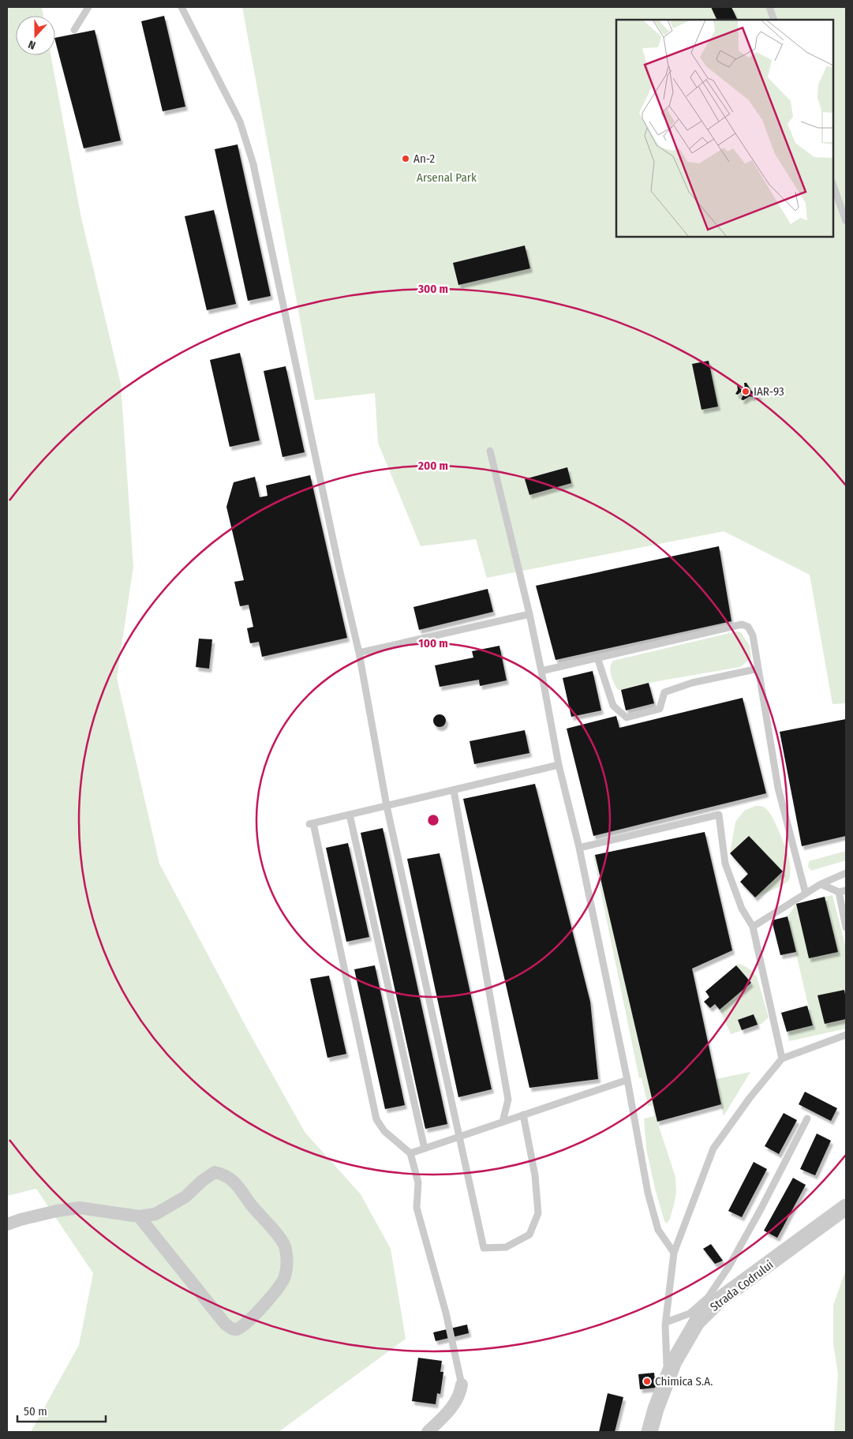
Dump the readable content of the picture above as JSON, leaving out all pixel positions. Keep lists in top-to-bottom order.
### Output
{
  "streets": {
    "street": ["Strada Codrului"]
  },
  "parks": ["Arsenal Park"],
  "places": ["An-2", "IAR-93", "Chimica S.A."],
  "scale_bar": "50 m",
  "north": "bottom",
  "rings": ["300 m", "200 m", "100 m"]
}
